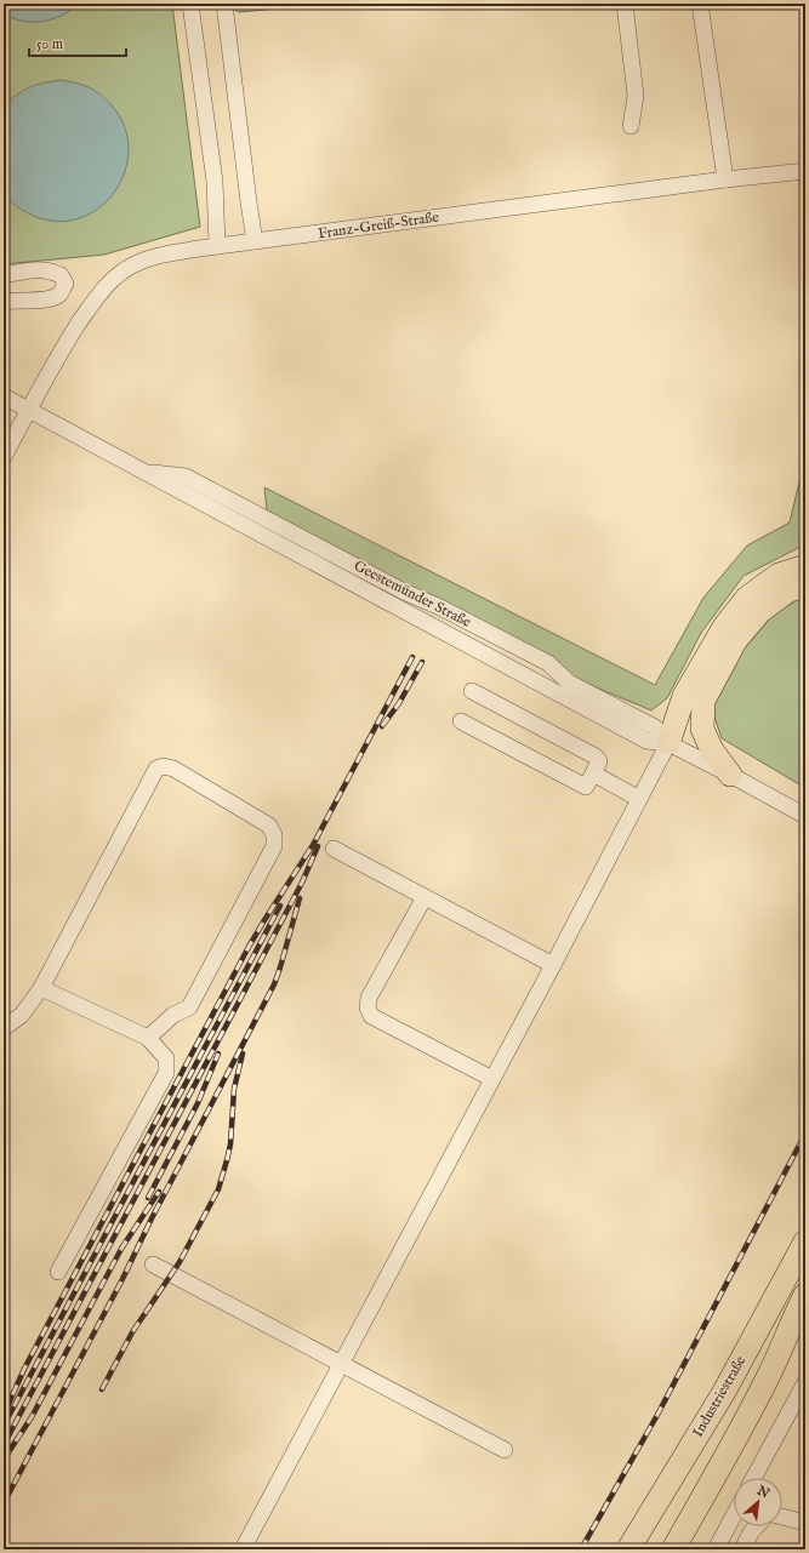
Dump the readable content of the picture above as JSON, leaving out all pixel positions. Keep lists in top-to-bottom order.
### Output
{
  "streets": {
    "highway": ["Industriestraße"],
    "street": ["Franz-Greiß-Straße", "Geestemünder Straße"]
  },
  "crossings": [
    ["Franz-Greiß-Straße", "Geestemünder Straße"]
  ],
  "scale_bar": "50 m",
  "north": "top right"
}
